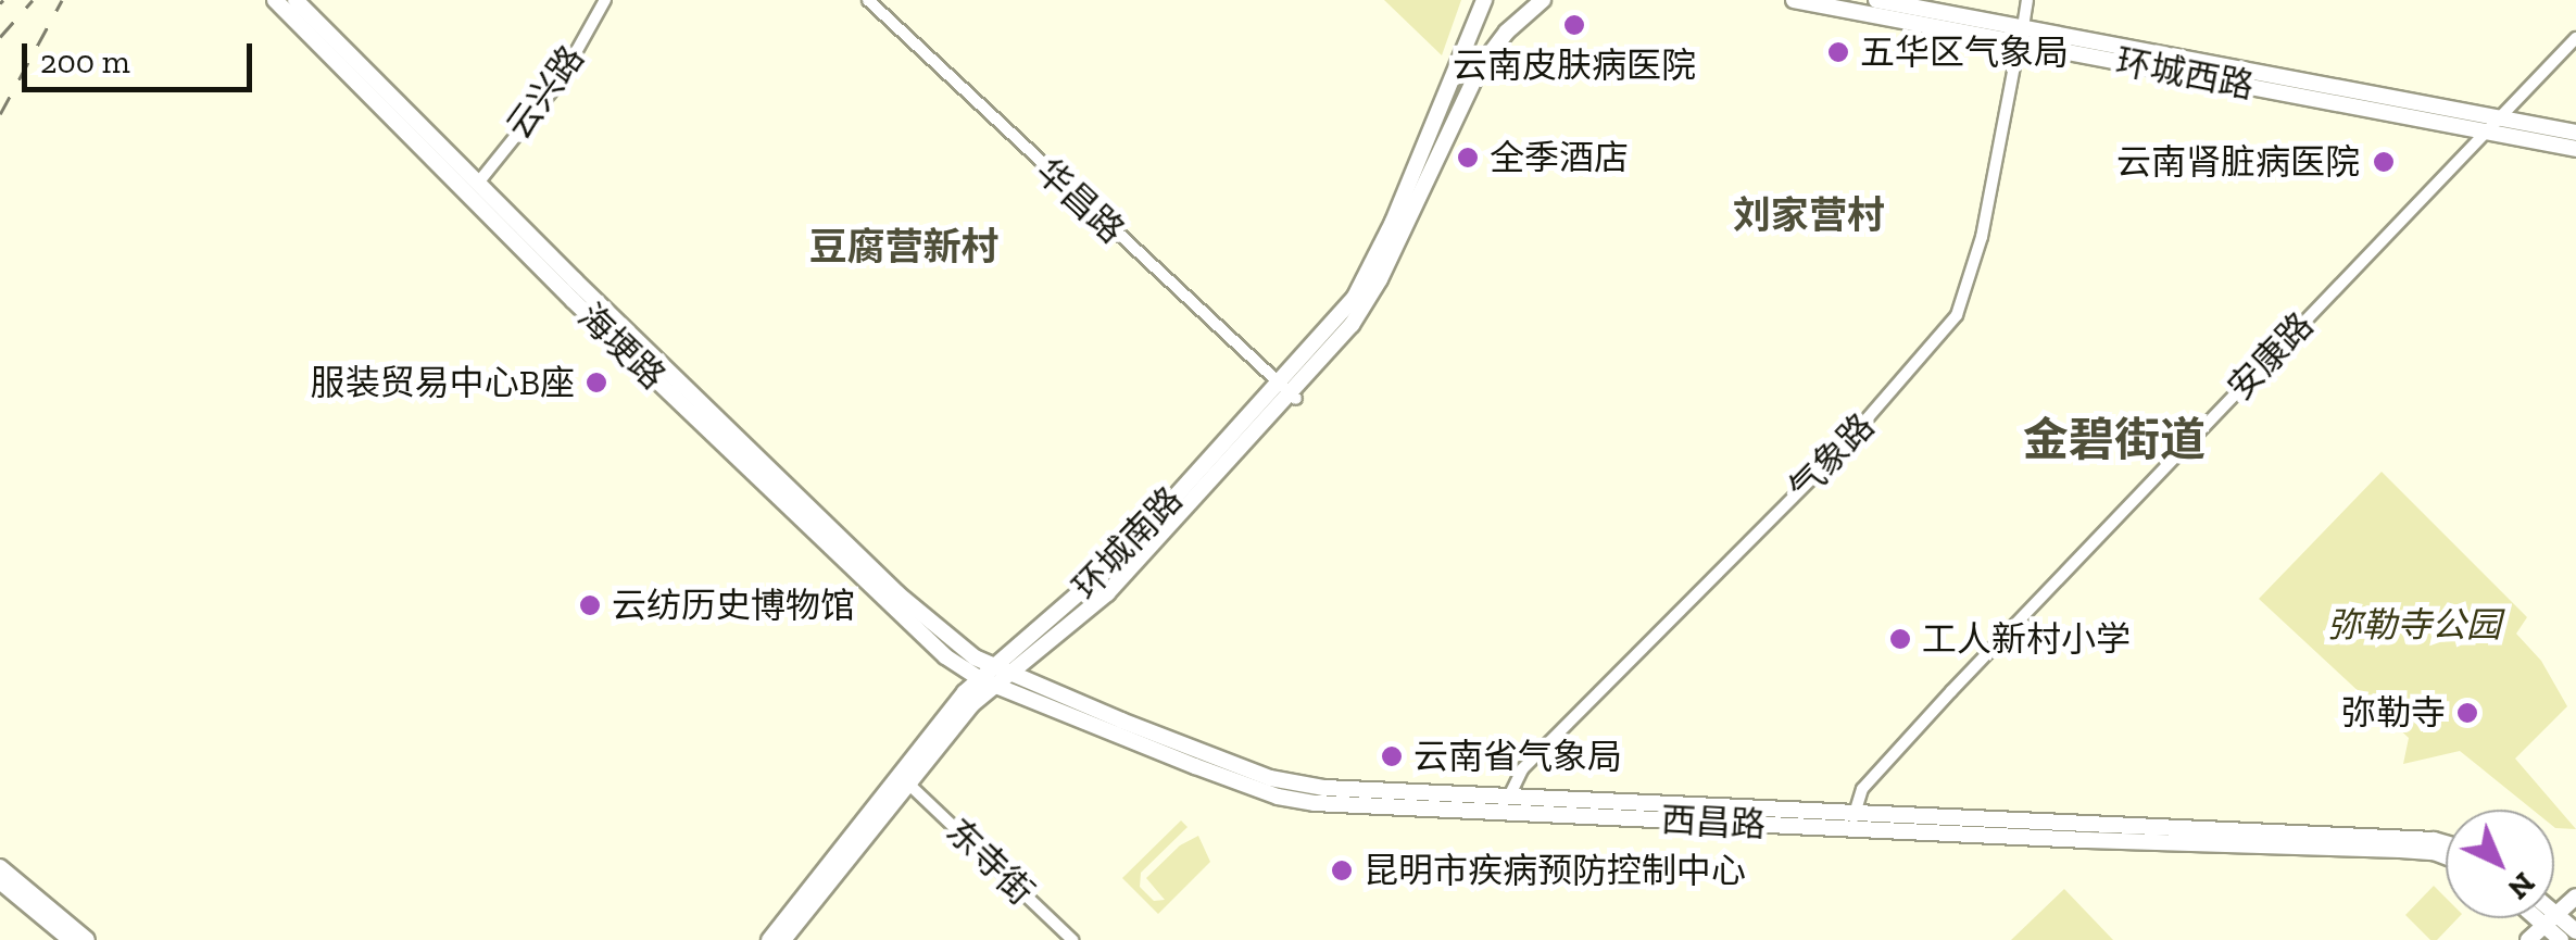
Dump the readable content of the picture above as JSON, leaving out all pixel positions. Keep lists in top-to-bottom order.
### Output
{
  "streets": {
    "main road": [
      "环城西路",
      "海埂路",
      "环城南路",
      "西昌路"
    ],
    "street": [
      "云兴路",
      "华昌路",
      "安康路",
      "气象路",
      "东寺街"
    ]
  },
  "crossings": [
    ["环城西路", "安康路"],
    ["环城西路", "气象路"],
    ["云兴路", "海埂路"],
    ["华昌路", "环城南路"],
    ["海埂路", "环城南路"],
    ["海埂路", "西昌路"],
    ["安康路", "西昌路"],
    ["气象路", "西昌路"],
    ["环城南路", "西昌路"],
    ["环城南路", "东寺街"]
  ],
  "districts": ["刘家营村", "豆腐营新村", "金碧街道"],
  "parks": ["弥勒寺公园"],
  "places": [
    "云南皮肤病医院",
    "五华区气象局",
    "全季酒店",
    "云南肾脏病医院",
    "服装贸易中心B座",
    "云纺历史博物馆",
    "工人新村小学",
    "弥勒寺",
    "云南省气象局",
    "昆明市疾病预防控制中心"
  ],
  "scale_bar": "200 m",
  "north": "bottom right"
}
